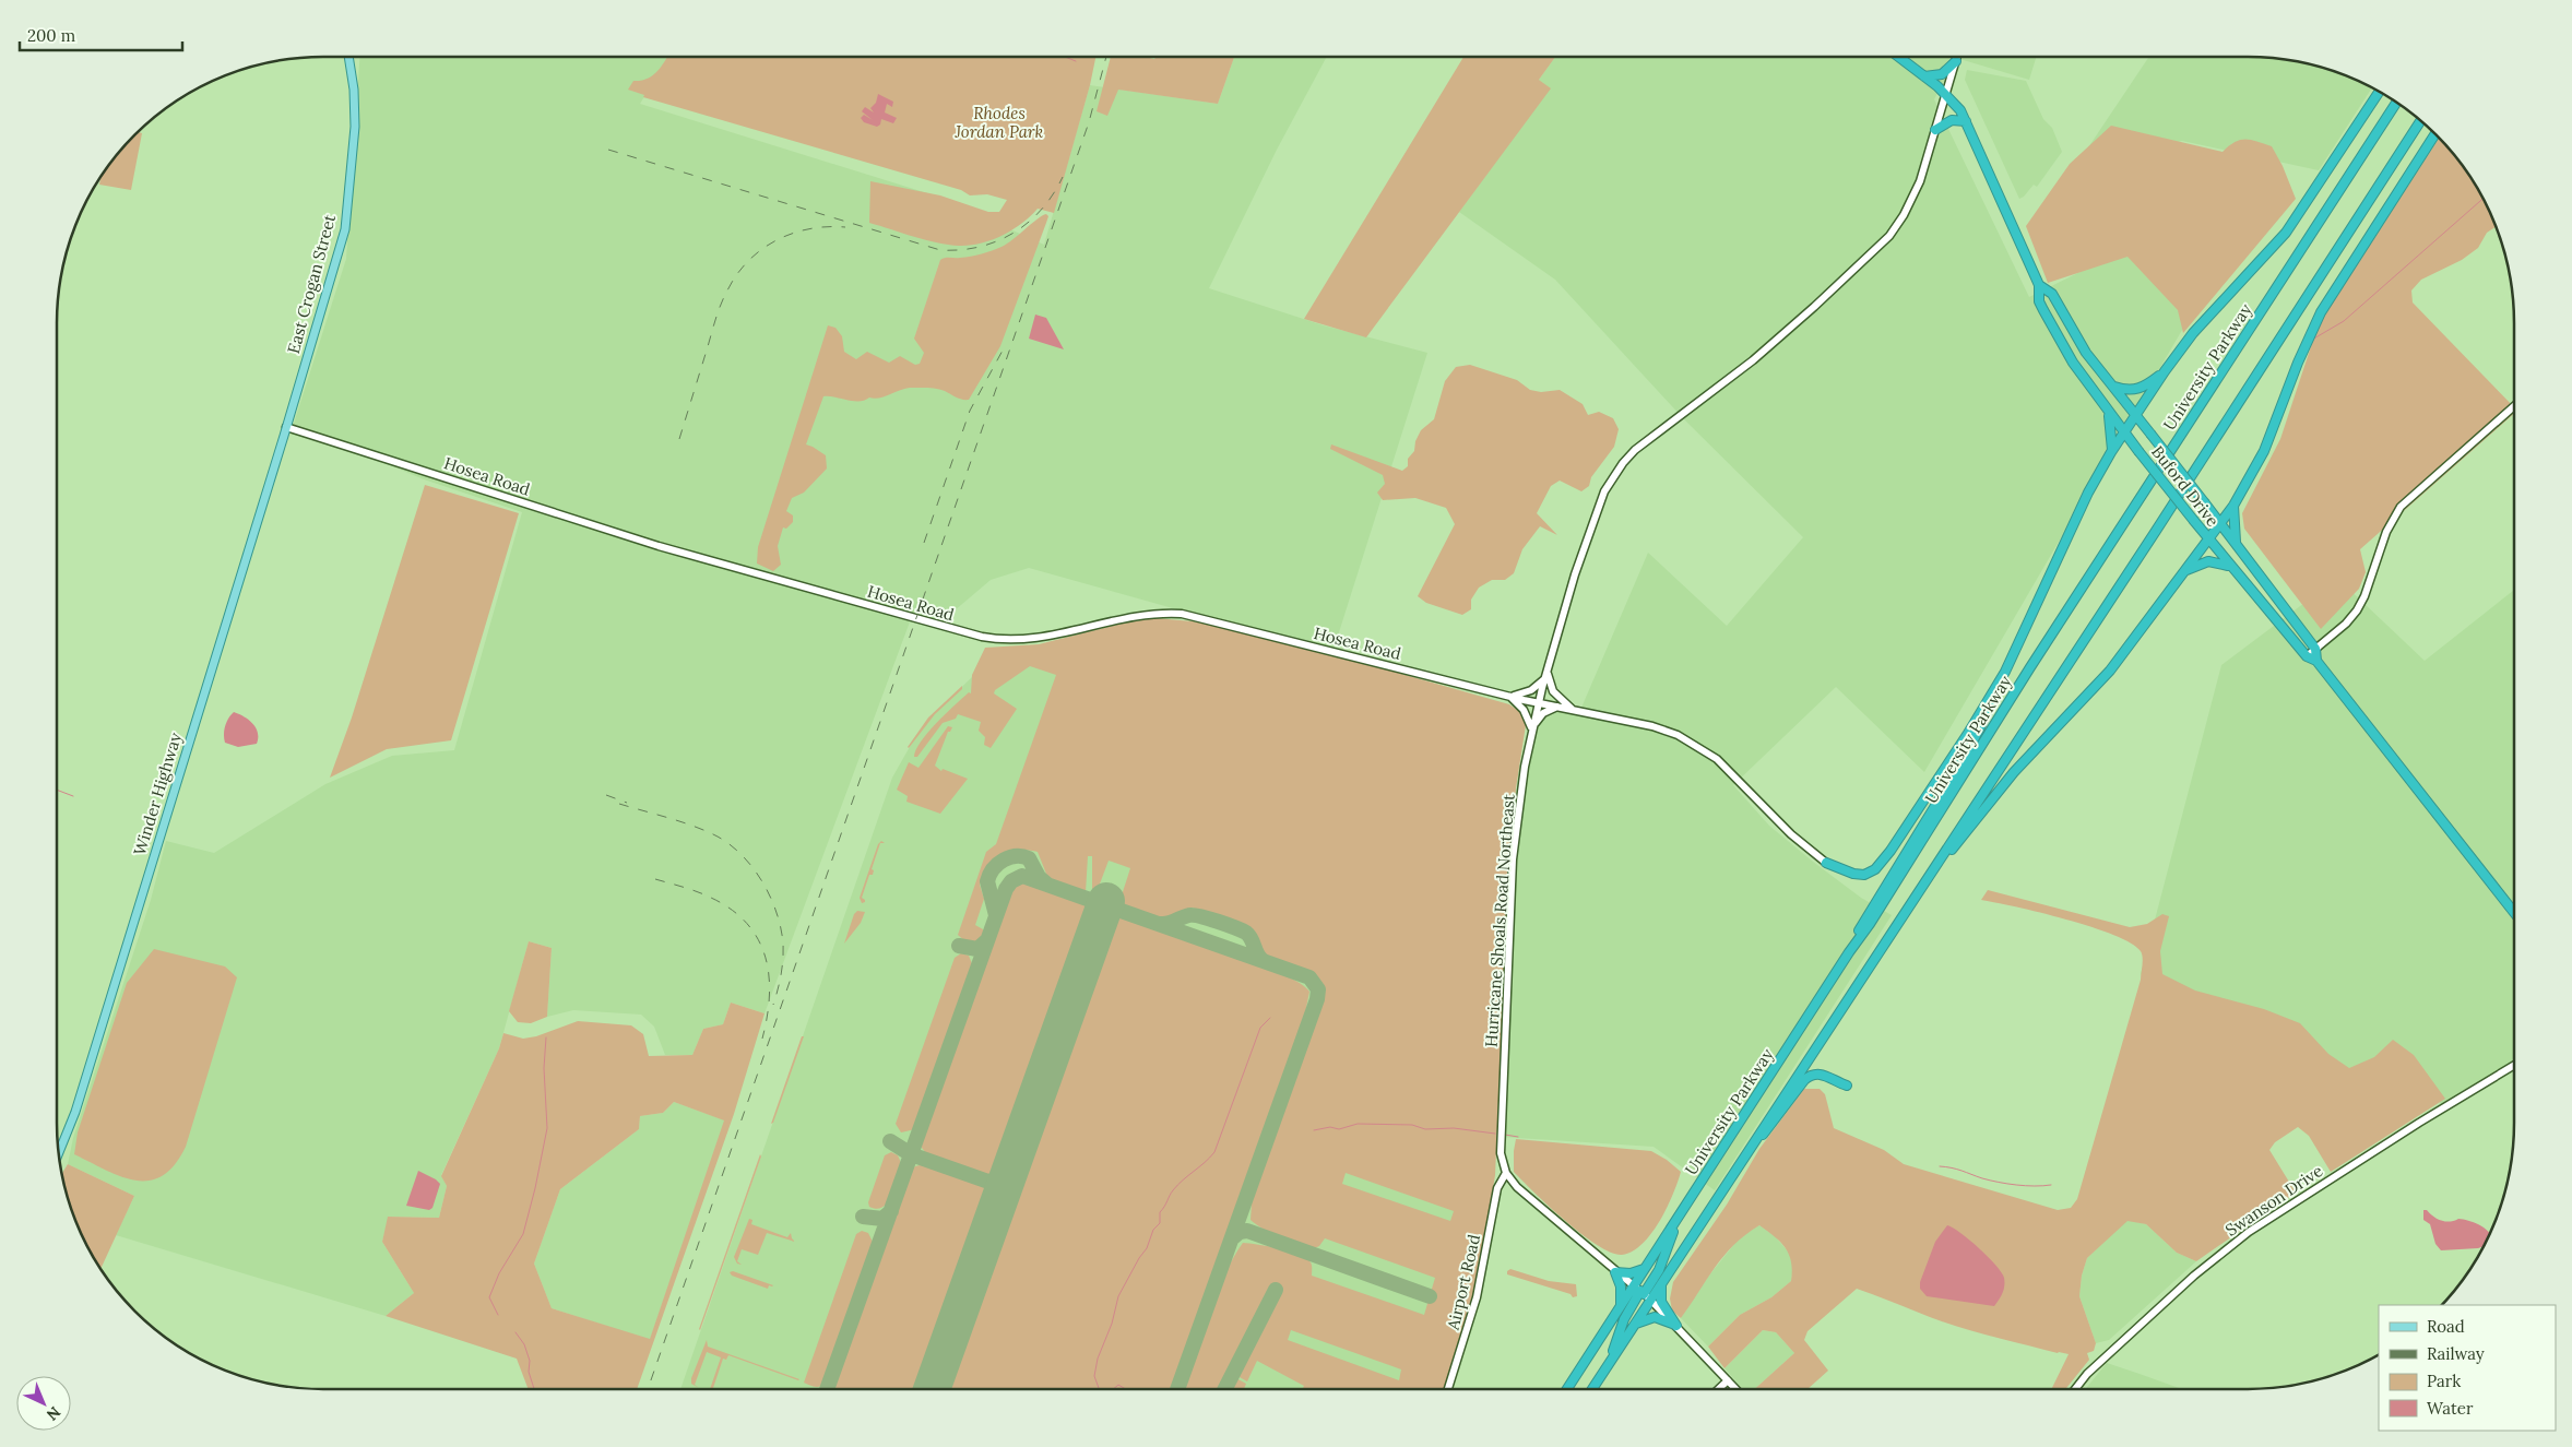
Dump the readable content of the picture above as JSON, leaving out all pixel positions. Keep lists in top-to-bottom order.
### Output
{
  "streets": {
    "highway": ["University Parkway", "Buford Drive"],
    "main road": ["East Crogan Street", "Winder Highway"],
    "street": [
      "Hosea Road",
      "Hurricane Shoals Road Northeast",
      "Swanson Drive",
      "Airport Road"
    ]
  },
  "crossings": [
    ["East Crogan Street", "Hosea Road"],
    ["East Crogan Street", "Winder Highway"],
    ["Hosea Road", "Winder Highway"],
    ["Hosea Road", "Hurricane Shoals Road Northeast"],
    ["Buford Drive", "Hurricane Shoals Road Northeast"],
    ["Hurricane Shoals Road Northeast", "Airport Road"]
  ],
  "parks": ["Rhodes Jordan Park"],
  "legend": [
    "Road",
    "Railway",
    "Park",
    "Water"
  ],
  "scale_bar": "200 m",
  "north": "bottom right"
}
